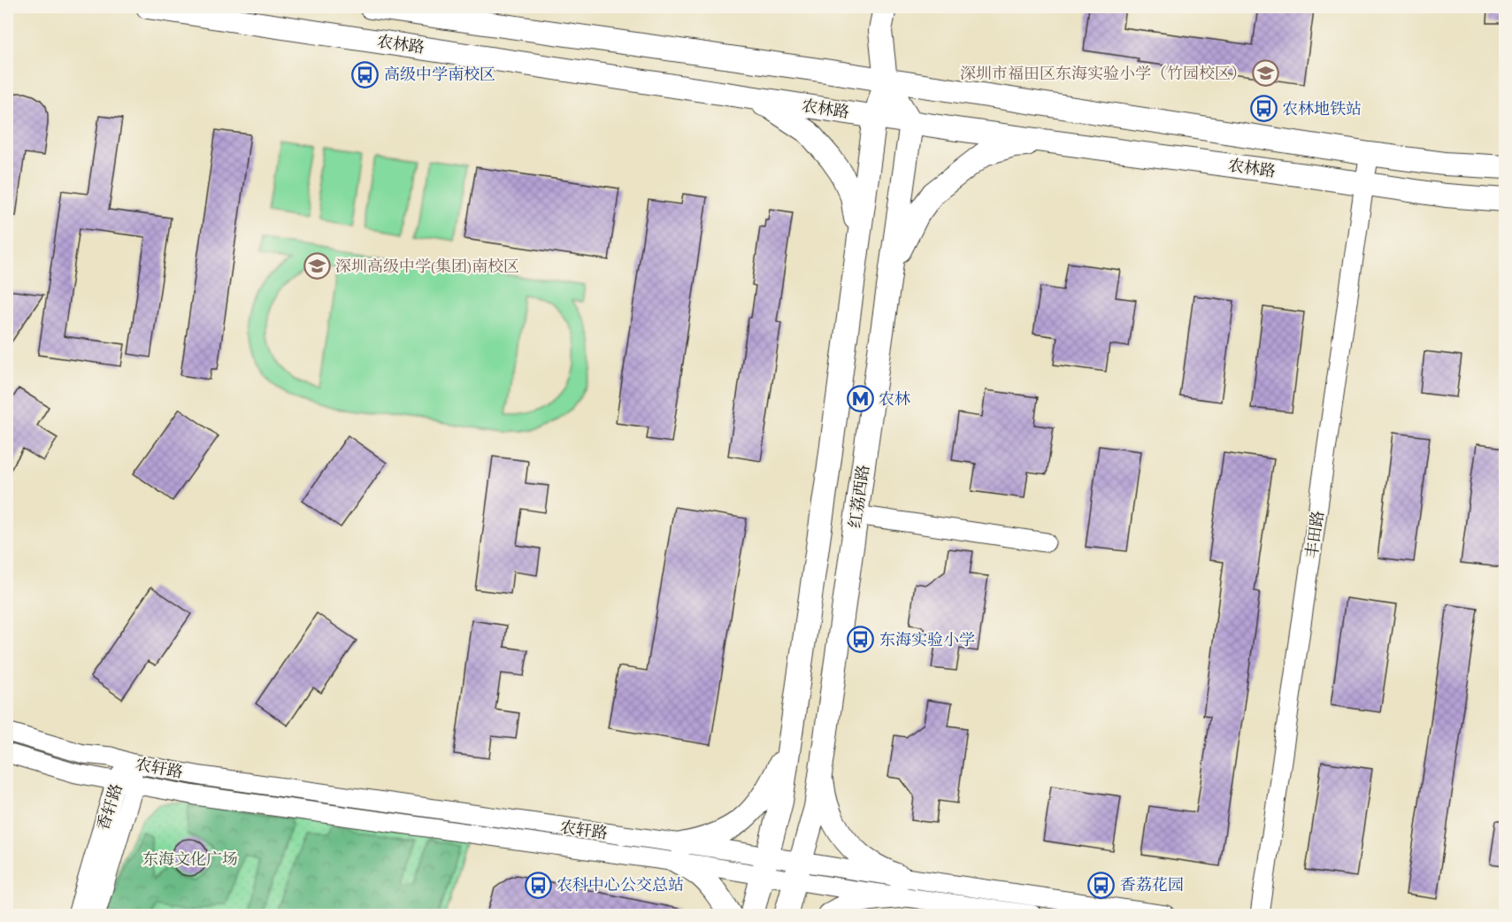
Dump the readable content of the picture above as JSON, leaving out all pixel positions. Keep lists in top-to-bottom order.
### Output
{
  "streets": {
    "main road": ["农林路", "红荔西路"],
    "street": ["丰田路", "农轩路", "香轩路"]
  },
  "crossings": [
    ["农林路", "红荔西路"],
    ["农林路", "丰田路"],
    ["红荔西路", "农轩路"],
    ["农轩路", "香轩路"]
  ],
  "parks": ["东海文化广场"],
  "places": {
    "school or university": ["深圳市福田区东海实验小学（竹园校区）", "深圳高级中学(集团)南校区"],
    "bus stop": [
      "高级中学南校区",
      "农林地铁站",
      "东海实验小学",
      "农科中心公交总站",
      "香荔花园"
    ],
    "metro station": ["农林"]
  }
}
